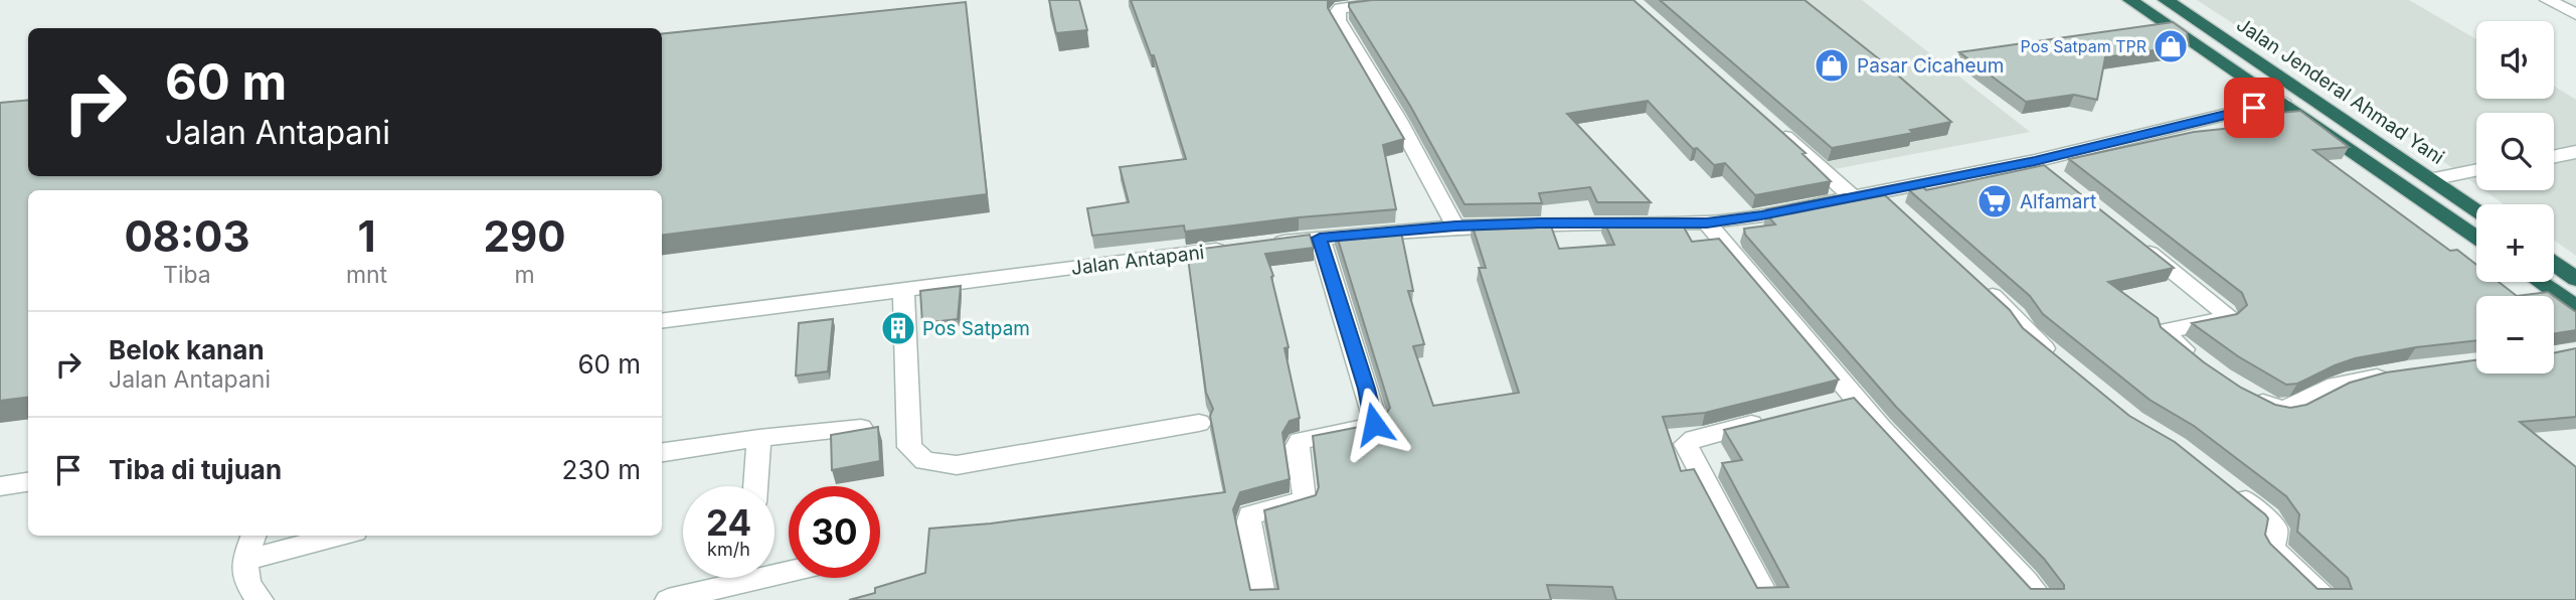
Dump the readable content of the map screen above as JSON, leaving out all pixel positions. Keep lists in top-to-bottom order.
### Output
{
  "streets": {
    "highway": ["Jalan Jenderal Ahmad Yani"],
    "street": ["Jalan Antapani"]
  },
  "places": {
    "shop": ["Pos Satpam TPR", "Pasar Cicaheum"],
    "supermarket": ["Alfamart"],
    "building": ["Pos Satpam"]
  },
  "page": {
    "map_buttons": ["+", "−"],
    "turn": ["60 m", "Jalan Antapani"],
    "eta": [
      "08:03",
      "Tiba",
      "1",
      "mnt",
      "290",
      "m"
    ],
    "list": [
      {
        "name": "Belok kanan",
        "note": "Jalan Antapani",
        "value": "60 m"
      },
      {
        "name": "Tiba di tujuan",
        "value": "230 m"
      }
    ],
    "speed": "24 km/h",
    "limit": "30"
  }
}
